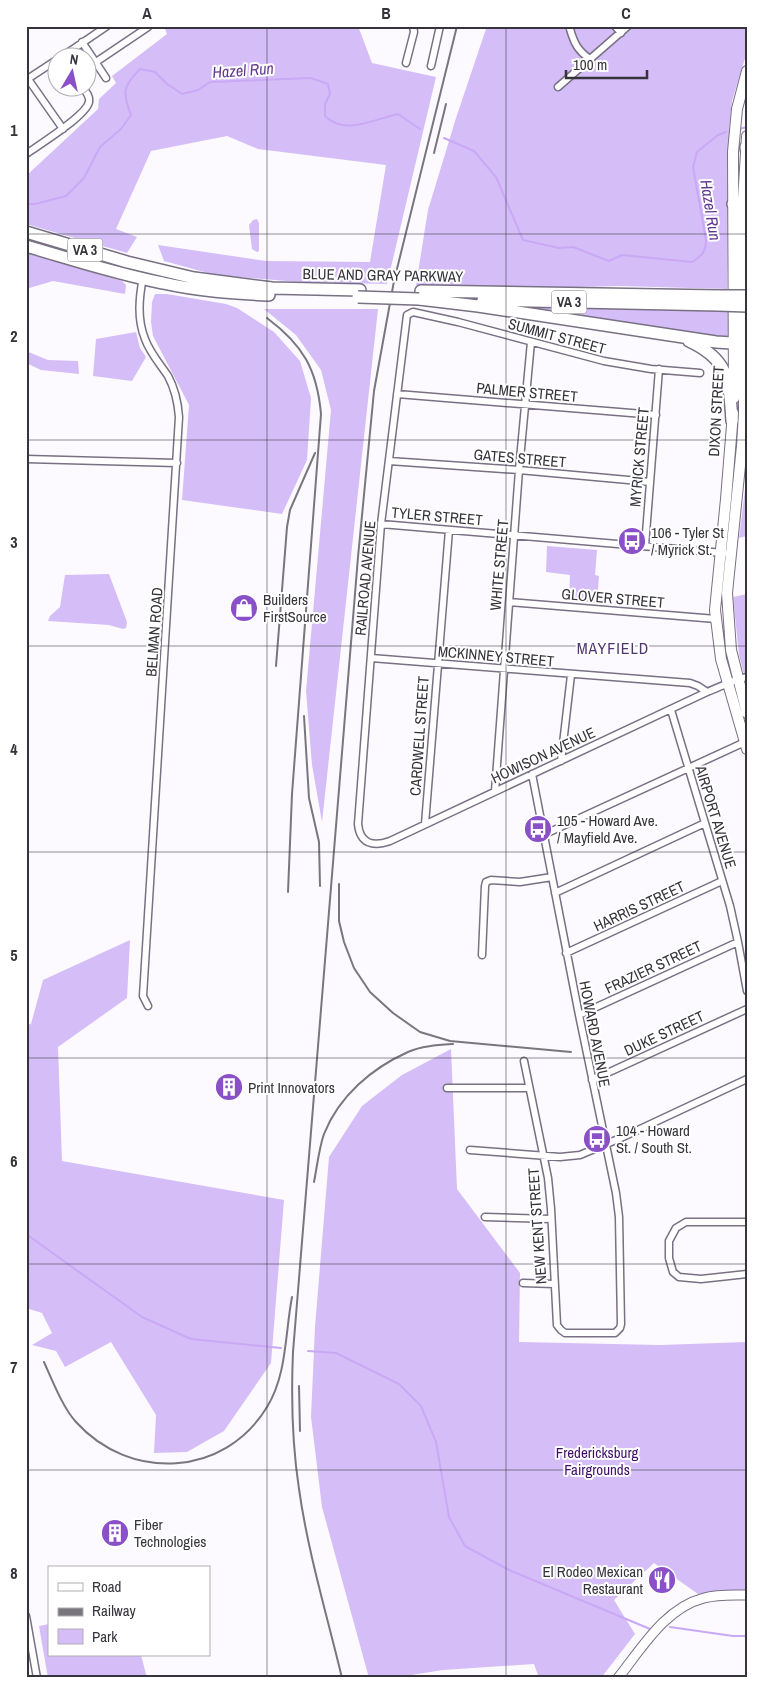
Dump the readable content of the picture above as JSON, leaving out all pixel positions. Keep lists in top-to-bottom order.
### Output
{
  "streets": {
    "highway": ["VA 3", "BLUE AND GRAY PARKWAY"],
    "main road": ["DIXON STREET"],
    "street": [
      "SUMMIT STREET",
      "PALMER STREET",
      "MYRICK STREET",
      "GATES STREET",
      "TYLER STREET",
      "WHITE STREET",
      "RAILROAD AVENUE",
      "GLOVER STREET",
      "BELMAN ROAD",
      "MCKINNEY STREET",
      "CARDWELL STREET",
      "HOWISON AVENUE",
      "AIRPORT AVENUE",
      "HARRIS STREET",
      "FRAZIER STREET",
      "DUKE STREET",
      "HOWARD AVENUE",
      "NEW KENT STREET"
    ]
  },
  "crossings": [
    ["BLUE AND GRAY PARKWAY", "BELMAN ROAD"],
    ["SUMMIT STREET", "MYRICK STREET"],
    ["SUMMIT STREET", "WHITE STREET"],
    ["SUMMIT STREET", "RAILROAD AVENUE"],
    ["PALMER STREET", "MYRICK STREET"],
    ["PALMER STREET", "WHITE STREET"],
    ["PALMER STREET", "RAILROAD AVENUE"],
    ["DIXON STREET", "TYLER STREET"],
    ["DIXON STREET", "GLOVER STREET"],
    ["DIXON STREET", "HOWISON AVENUE"],
    ["MYRICK STREET", "GATES STREET"],
    ["MYRICK STREET", "TYLER STREET"],
    ["GATES STREET", "WHITE STREET"],
    ["GATES STREET", "RAILROAD AVENUE"],
    ["TYLER STREET", "WHITE STREET"],
    ["TYLER STREET", "RAILROAD AVENUE"],
    ["TYLER STREET", "CARDWELL STREET"],
    ["WHITE STREET", "GLOVER STREET"],
    ["WHITE STREET", "MCKINNEY STREET"],
    ["WHITE STREET", "HOWISON AVENUE"],
    ["RAILROAD AVENUE", "MCKINNEY STREET"],
    ["RAILROAD AVENUE", "HOWISON AVENUE"],
    ["MCKINNEY STREET", "CARDWELL STREET"],
    ["MCKINNEY STREET", "HOWISON AVENUE"],
    ["CARDWELL STREET", "HOWISON AVENUE"],
    ["HOWISON AVENUE", "AIRPORT AVENUE"],
    ["HOWISON AVENUE", "HOWARD AVENUE"],
    ["AIRPORT AVENUE", "HARRIS STREET"],
    ["AIRPORT AVENUE", "FRAZIER STREET"],
    ["HARRIS STREET", "HOWARD AVENUE"],
    ["FRAZIER STREET", "HOWARD AVENUE"],
    ["DUKE STREET", "HOWARD AVENUE"],
    ["HOWARD AVENUE", "NEW KENT STREET"]
  ],
  "districts": ["MAYFIELD"],
  "water": ["Hazel Run"],
  "parks": ["Fredericksburg Fairgrounds"],
  "places": {
    "bus stop": ["106 - Tyler St / Myrick St.", "105 - Howard Ave. / Mayfield Ave.", "104 - Howard St. / South St."],
    "shop": ["Builders FirstSource"],
    "building": ["Print Innovators", "Fiber Technologies"],
    "restaurant": ["El Rodeo Mexican Restaurant"]
  },
  "legend": ["Road", "Railway", "Park"],
  "scale_bar": "100 m",
  "north": "top",
  "grid": {
    "columns": ["A", "B", "C"],
    "rows": [
      "1",
      "2",
      "3",
      "4",
      "5",
      "6",
      "7",
      "8"
    ]
  }
}
